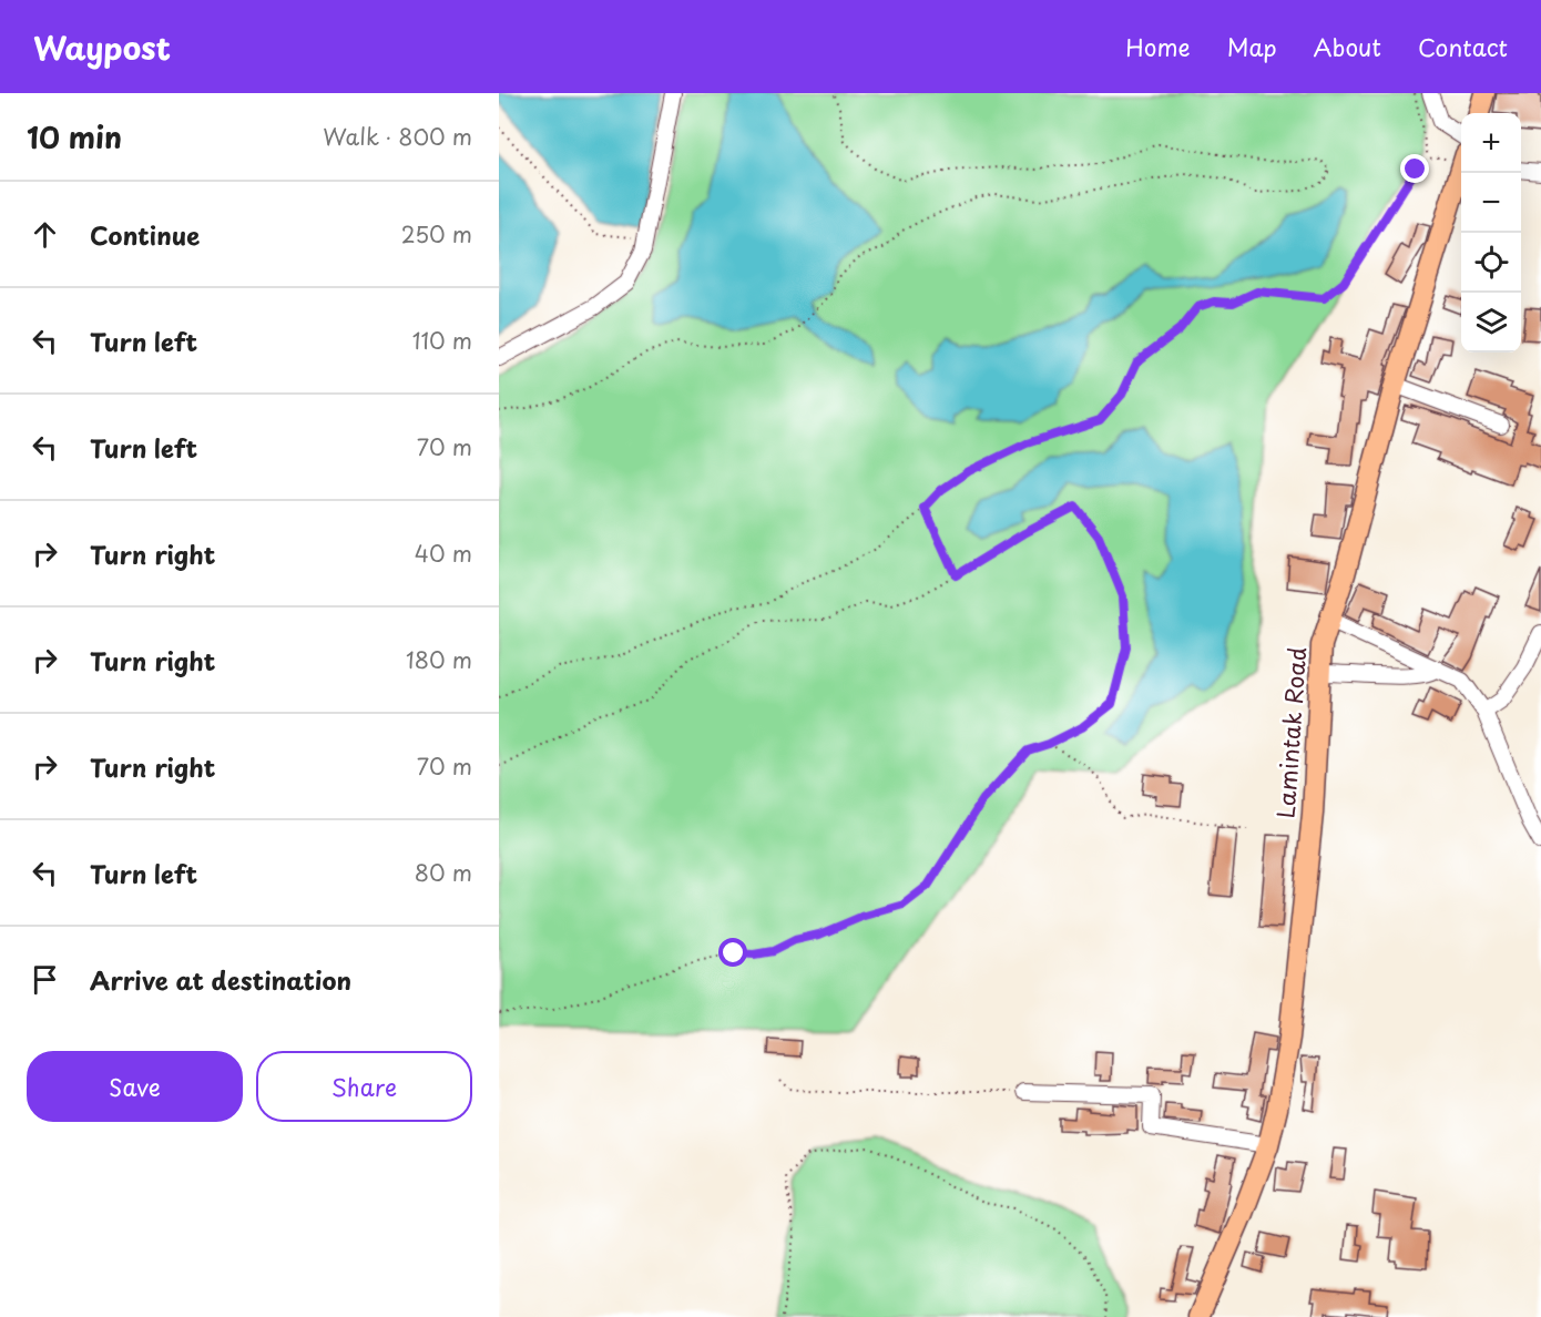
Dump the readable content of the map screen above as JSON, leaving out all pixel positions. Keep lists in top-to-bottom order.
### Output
{
  "streets": {
    "main road": ["Lamintak Road"]
  },
  "page": {
    "header": "Waypost",
    "nav": [
      "Home",
      "Map",
      "About",
      "Contact"
    ],
    "heading": ["10 min", "Walk · 800 m"],
    "map_buttons": ["+", "−"],
    "list": [
      ["Continue", "250 m"],
      ["Turn left", "110 m"],
      ["Turn left", "70 m"],
      ["Turn right", "40 m"],
      ["Turn right", "180 m"],
      ["Turn right", "70 m"],
      ["Turn left", "80 m"],
      "Arrive at destination"
    ],
    "buttons": ["Save", "Share"]
  }
}
